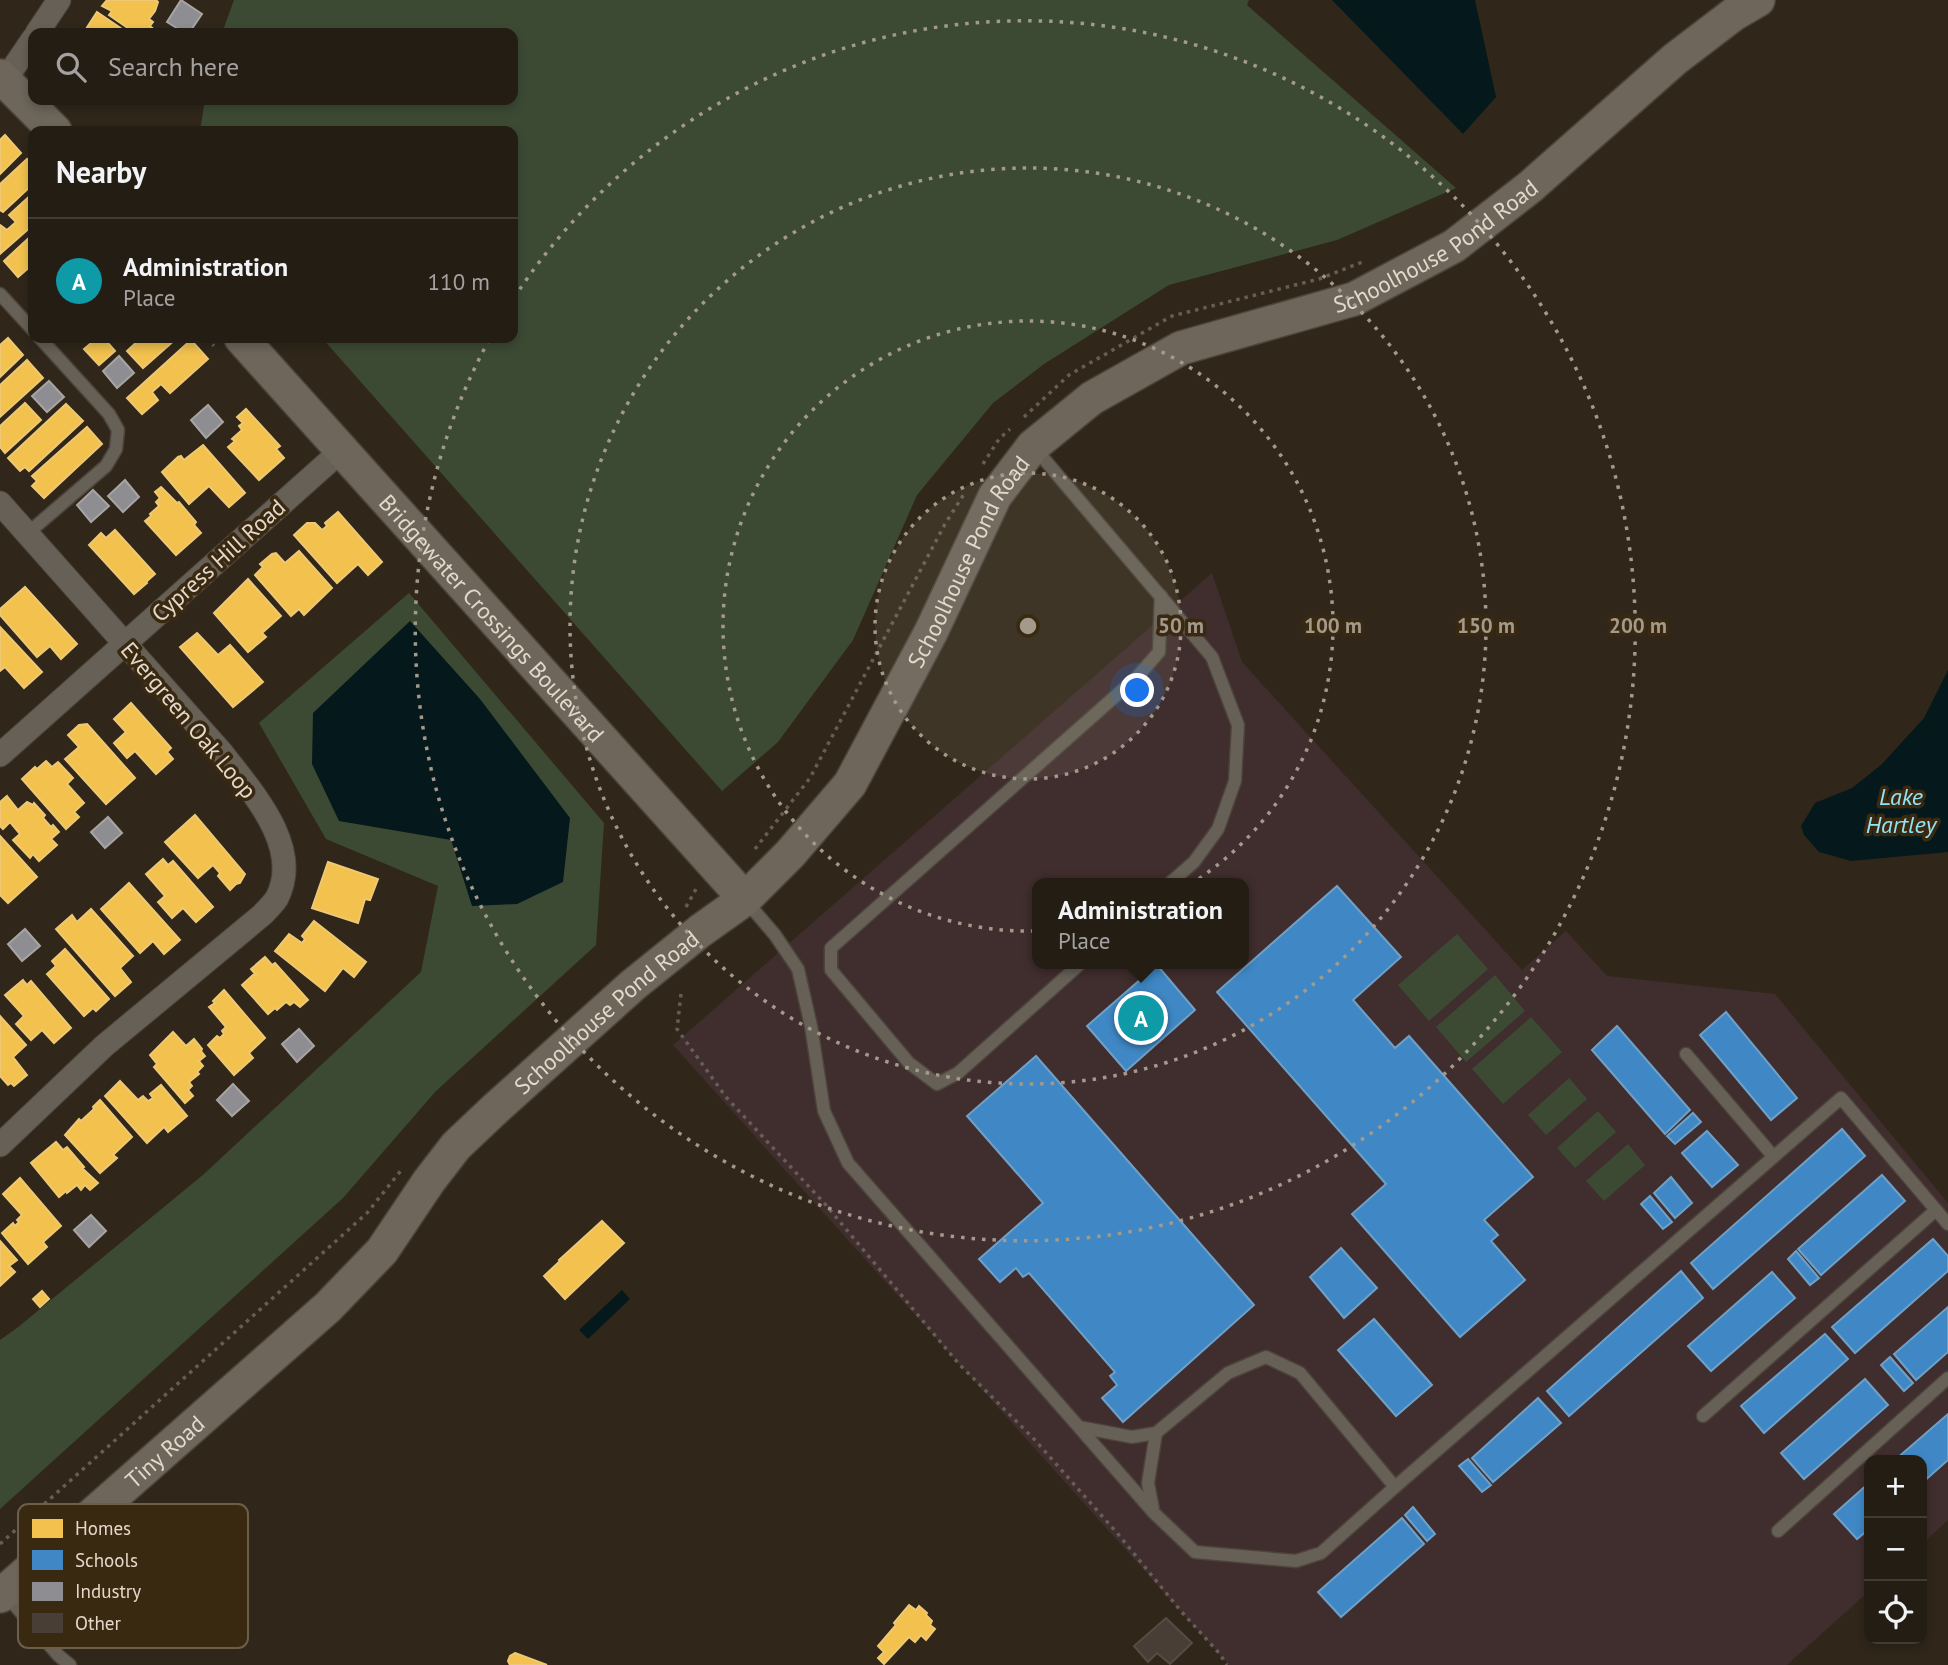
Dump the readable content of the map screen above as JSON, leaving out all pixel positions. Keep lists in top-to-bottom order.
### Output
{
  "streets": {
    "street": [
      "Schoolhouse Pond Road",
      "Cypress Hill Road",
      "Bridgewater Crossings Boulevard",
      "Evergreen Oak Loop",
      "Tiny Road"
    ]
  },
  "crossings": [
    ["Schoolhouse Pond Road", "Bridgewater Crossings Boulevard"],
    ["Schoolhouse Pond Road", "Tiny Road"],
    ["Cypress Hill Road", "Bridgewater Crossings Boulevard"],
    ["Cypress Hill Road", "Evergreen Oak Loop"]
  ],
  "water": ["Lake Hartley"],
  "legend": [
    "Homes",
    "Schools",
    "Industry",
    "Other"
  ],
  "page": {
    "search": "Search here",
    "heading": "Nearby",
    "list": [
      {
        "mark": "A",
        "name": "Administration",
        "note": "Place",
        "value": "110 m"
      }
    ],
    "popup": ["Administration", "Place"],
    "pins": "A",
    "map_buttons": ["+", "−"]
  },
  "rings": [
    "50 m",
    "100 m",
    "150 m",
    "200 m"
  ]
}
